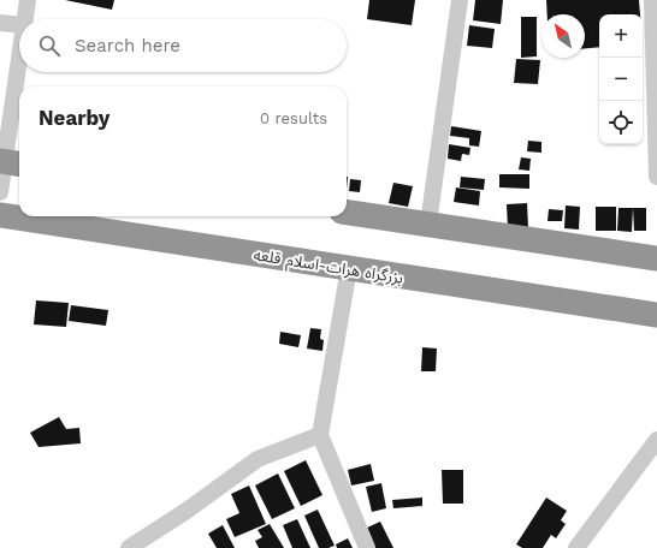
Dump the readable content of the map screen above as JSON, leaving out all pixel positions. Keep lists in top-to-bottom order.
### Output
{
  "streets": {
    "highway": ["بزرگراه هرات-اسلام قلعه"]
  },
  "north": "top left",
  "page": {
    "map_buttons": ["+", "−"],
    "search": "Search here",
    "heading": ["Nearby", "0 results"]
  }
}
